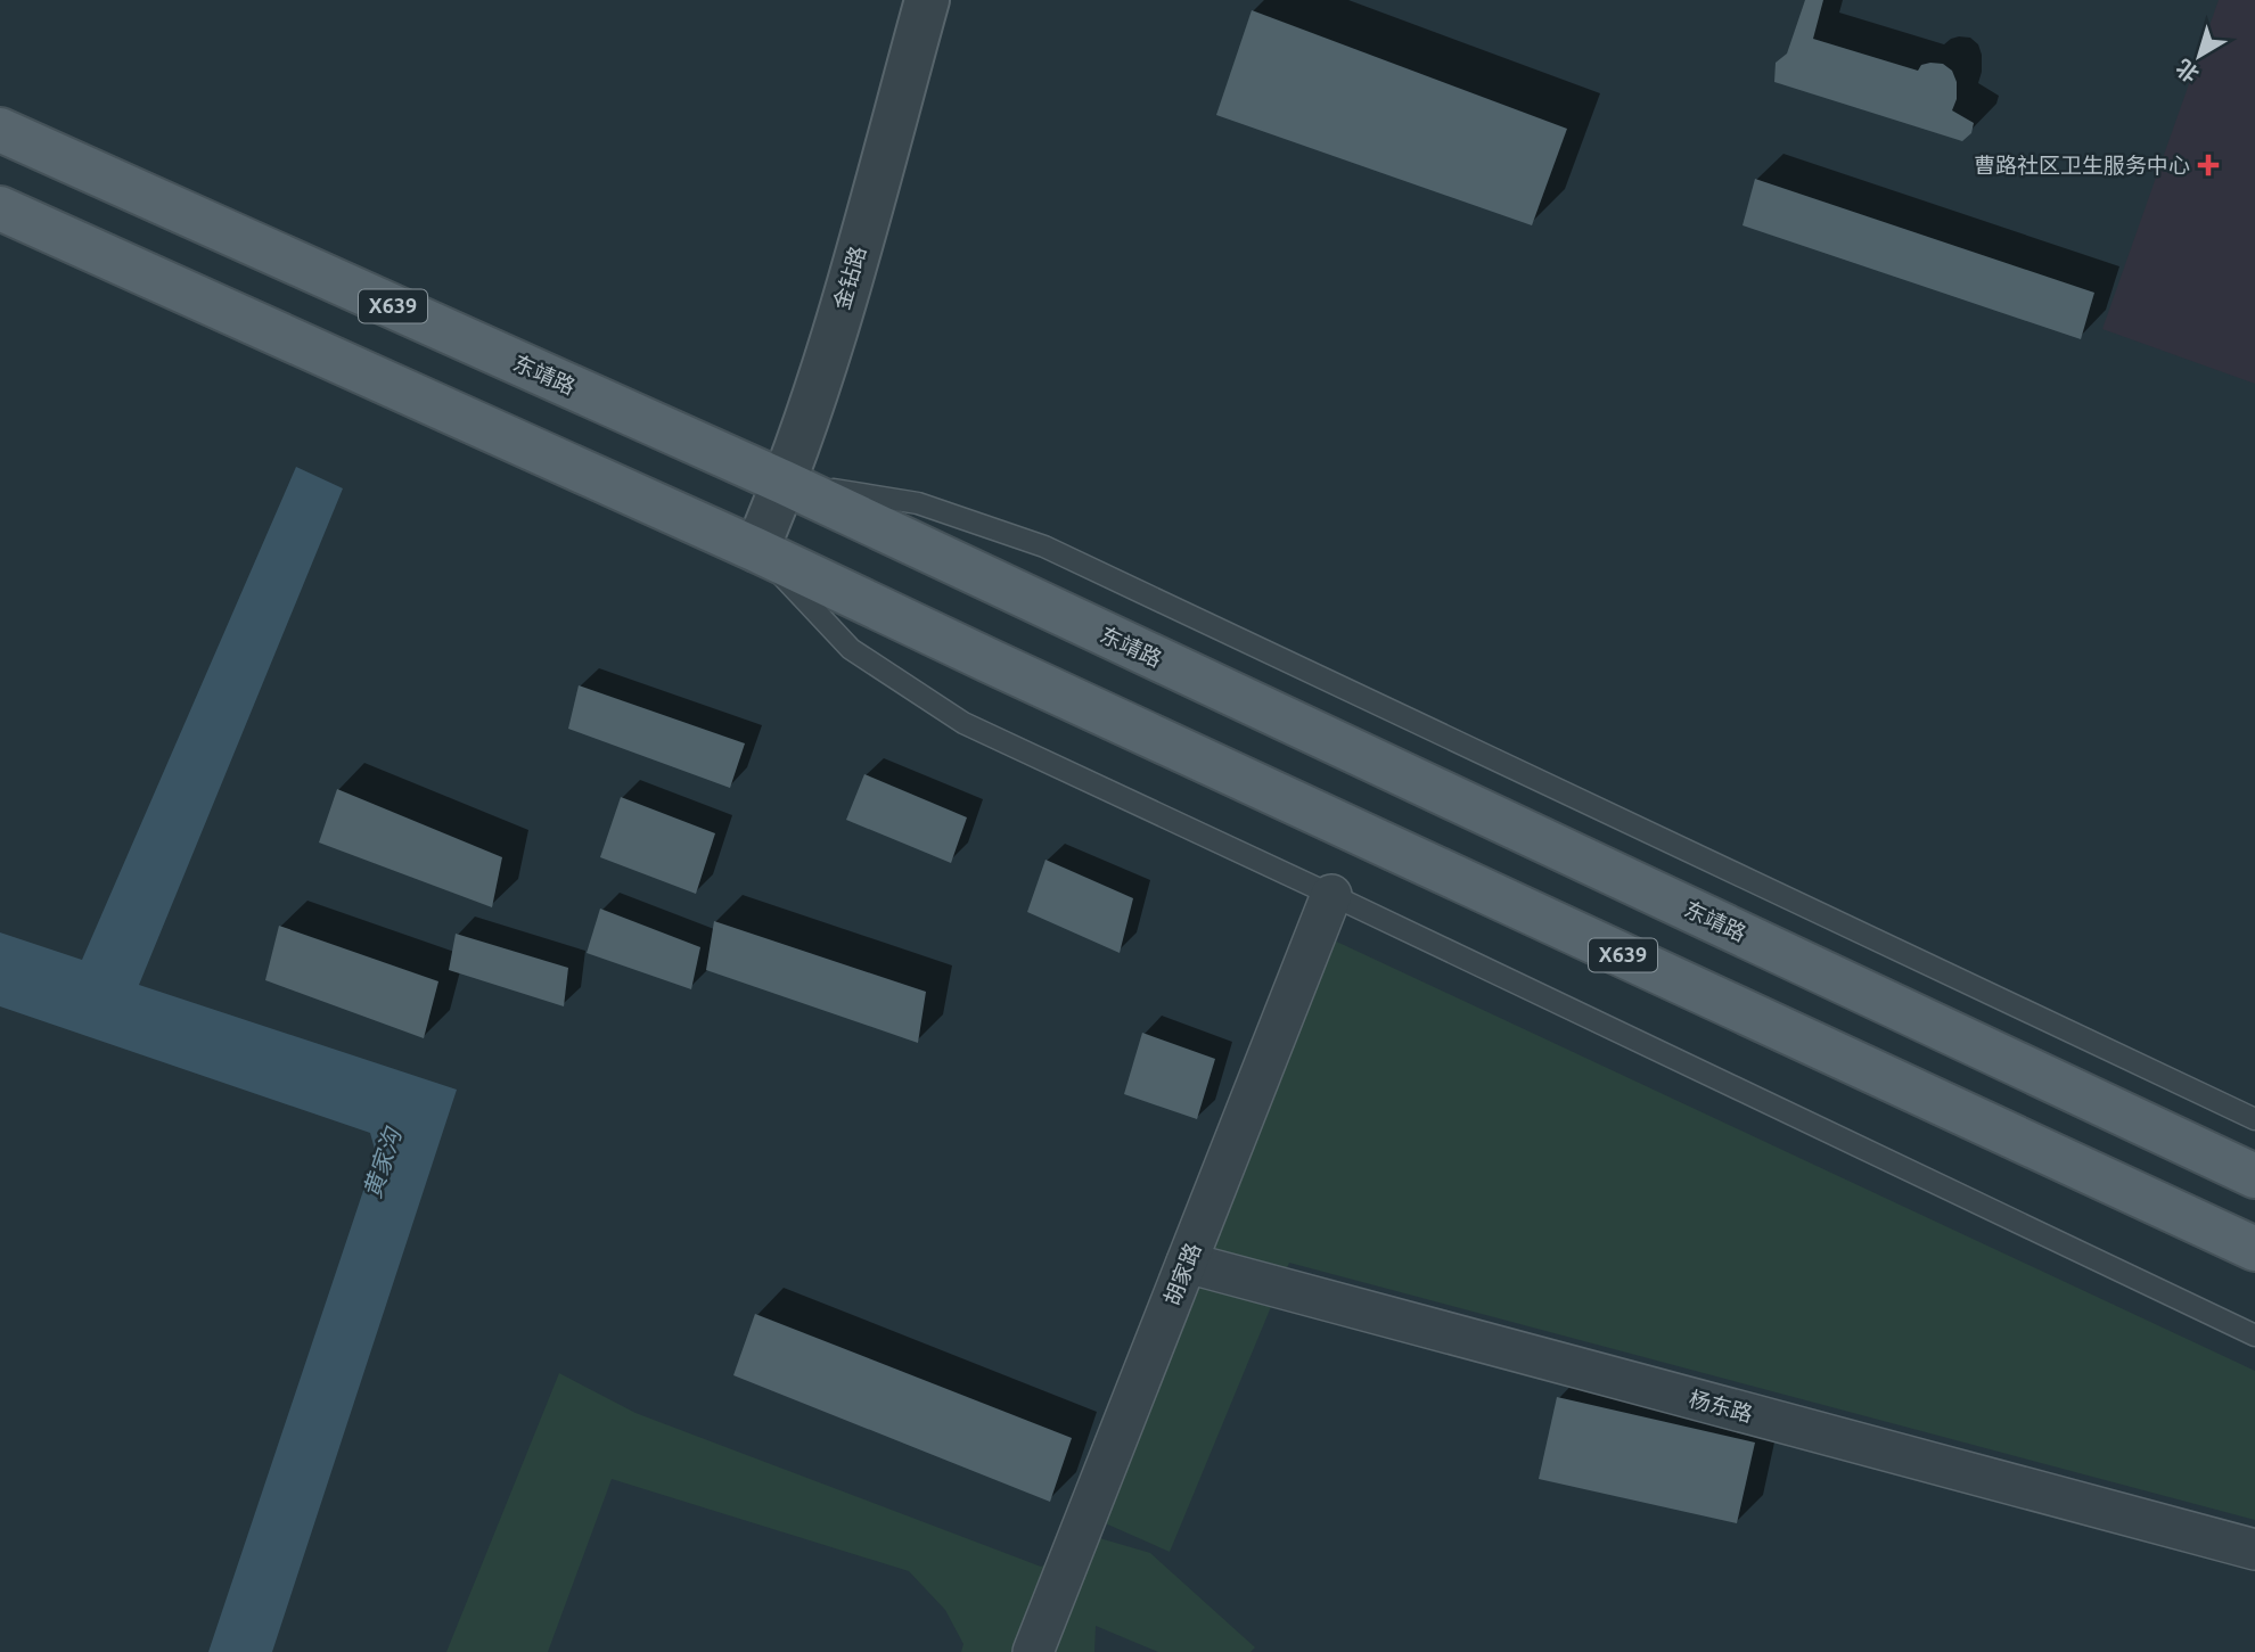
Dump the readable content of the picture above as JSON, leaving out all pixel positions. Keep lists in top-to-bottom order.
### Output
{
  "streets": {
    "main road": ["X639", "东靖路"],
    "street": ["金钻路", "胡家路", "杨东路"]
  },
  "crossings": [
    ["金钻路", "X639"],
    ["金钻路", "东靖路"],
    ["胡家路", "杨东路"]
  ],
  "water": ["黄家沟"],
  "places": {
    "health": ["曹路社区卫生服务中心"]
  },
  "north": "bottom left"
}
